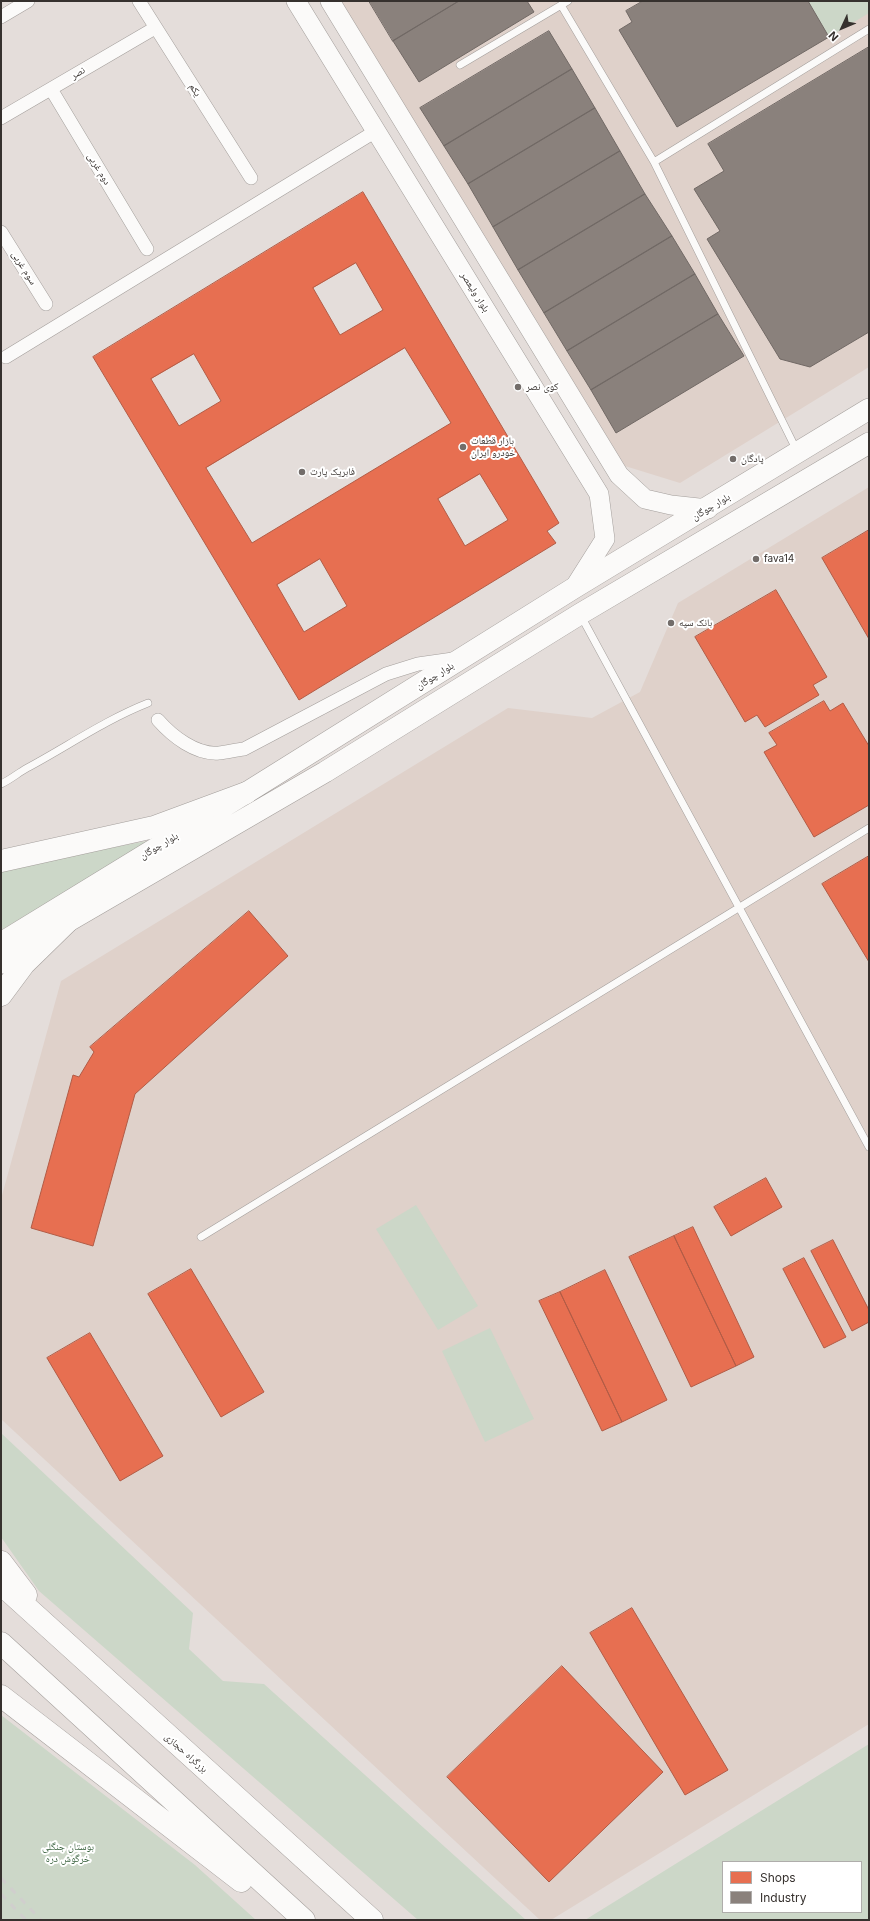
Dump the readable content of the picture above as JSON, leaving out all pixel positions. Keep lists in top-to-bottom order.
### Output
{
  "streets": {
    "highway": ["بزرگراه حجازی"],
    "main road": ["بلوار ولیعصر", "بلوار چوگان"],
    "street": [
      "نصر",
      "یکم",
      "دوم غربی",
      "سوم غربی"
    ]
  },
  "crossings": [
    ["نصر", "یکم"],
    ["نصر", "دوم غربی"],
    ["بلوار ولیعصر", "بلوار چوگان"]
  ],
  "parks": ["بوستان جنگلی خرگوش دره"],
  "places": [
    "کوی نصر",
    "بازار قطعات خودرو ایران",
    "پادگان",
    "فابریک پارت",
    "fava14",
    "بانک سپه"
  ],
  "legend": ["Shops", "Industry"],
  "north": "bottom left"
}
